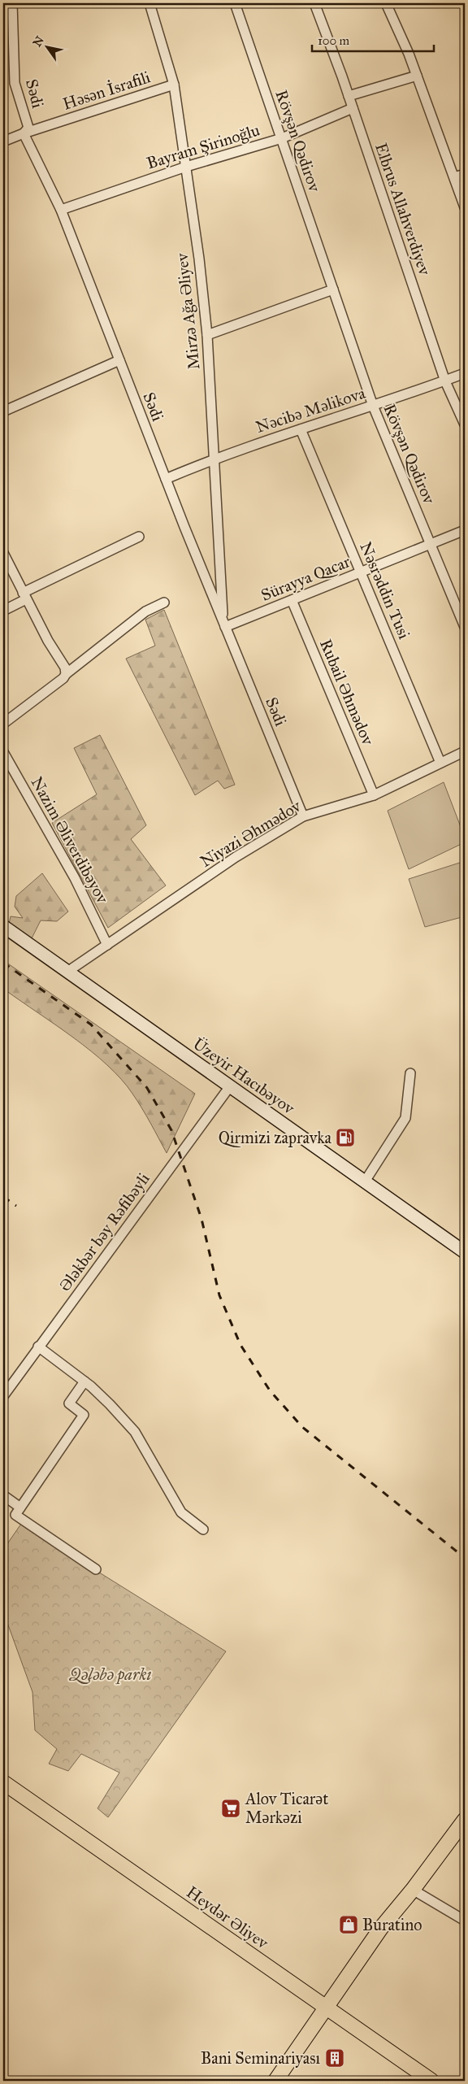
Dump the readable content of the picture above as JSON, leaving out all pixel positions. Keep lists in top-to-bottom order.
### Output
{
  "streets": {
    "main road": ["Üzeyir Hacıbəyov", "Heydər Əliyev"],
    "street": [
      "Həsən İsrafili",
      "Sədi",
      "Rövşən Qədirov",
      "Bayram Şirinoğlu",
      "Elbrus Allahverdiyev",
      "Mirzə Ağa Əliyev",
      "Nəcibə Məlikova",
      "Sürayya Qacar",
      "Nəsrəddin Tusi",
      "Rubail Əhmədov",
      "Niyazi Əhmədov",
      "Nazim Əliverdibəyov",
      "Ələkbər bəy Rəfibəyli"
    ]
  },
  "crossings": [
    ["Həsən İsrafili", "Sədi"],
    ["Həsən İsrafili", "Mirzə Ağa Əliyev"],
    ["Sədi", "Bayram Şirinoğlu"],
    ["Sədi", "Mirzə Ağa Əliyev"],
    ["Sədi", "Nəcibə Məlikova"],
    ["Sədi", "Sürayya Qacar"],
    ["Sədi", "Niyazi Əhmədov"],
    ["Rövşən Qədirov", "Bayram Şirinoğlu"],
    ["Rövşən Qədirov", "Nəcibə Məlikova"],
    ["Rövşən Qədirov", "Sürayya Qacar"],
    ["Bayram Şirinoğlu", "Elbrus Allahverdiyev"],
    ["Bayram Şirinoğlu", "Mirzə Ağa Əliyev"],
    ["Elbrus Allahverdiyev", "Nəcibə Məlikova"],
    ["Mirzə Ağa Əliyev", "Nəcibə Məlikova"],
    ["Mirzə Ağa Əliyev", "Sürayya Qacar"],
    ["Nəcibə Məlikova", "Nəsrəddin Tusi"],
    ["Sürayya Qacar", "Nəsrəddin Tusi"],
    ["Sürayya Qacar", "Rubail Əhmədov"],
    ["Nəsrəddin Tusi", "Niyazi Əhmədov"],
    ["Rubail Əhmədov", "Niyazi Əhmədov"],
    ["Niyazi Əhmədov", "Nazim Əliverdibəyov"],
    ["Niyazi Əhmədov", "Üzeyir Hacıbəyov"],
    ["Üzeyir Hacıbəyov", "Ələkbər bəy Rəfibəyli"]
  ],
  "parks": ["Qələbə parkı"],
  "places": {
    "fuel station": ["Qirmizi zapravka"],
    "supermarket": ["Alov Ticarət Mərkəzi"],
    "shop": ["Buratino"],
    "building": ["Bani Seminariyası"]
  },
  "scale_bar": "100 m",
  "north": "top left"
}
